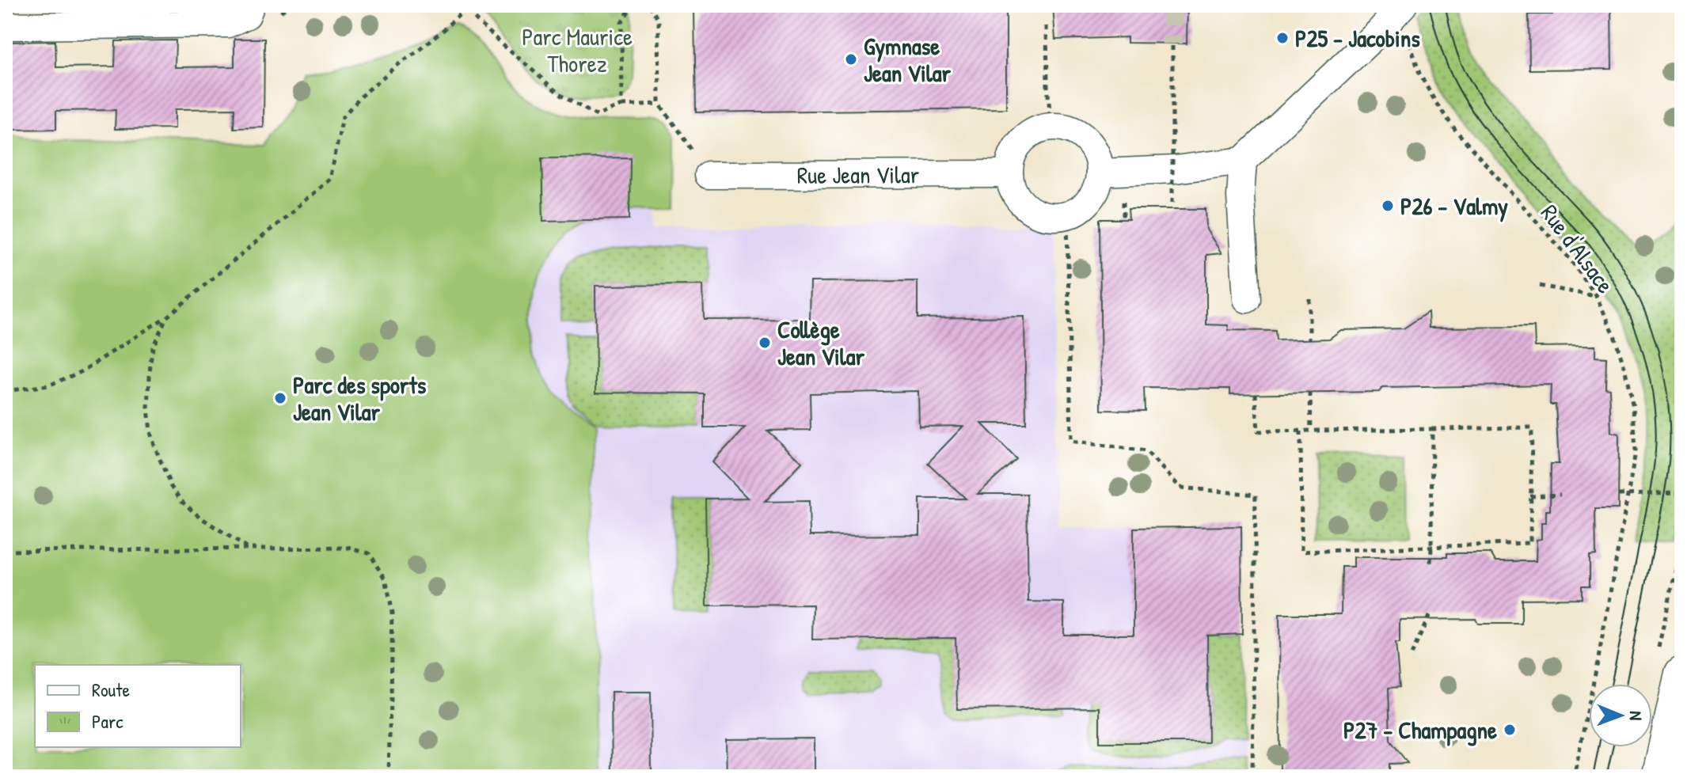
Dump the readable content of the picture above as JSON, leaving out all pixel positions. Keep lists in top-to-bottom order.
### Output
{
  "streets": {
    "street": ["Rue Jean Vilar"],
    "path": ["Rue d'Alsace"]
  },
  "parks": ["Parc Maurice Thorez"],
  "places": [
    "P25 - Jacobins",
    "Gymnase Jean Vilar",
    "P26 - Valmy",
    "Collège Jean Vilar",
    "Parc des sports Jean Vilar",
    "P27 - Champagne"
  ],
  "legend": ["Route", "Parc"],
  "north": "right"
}
